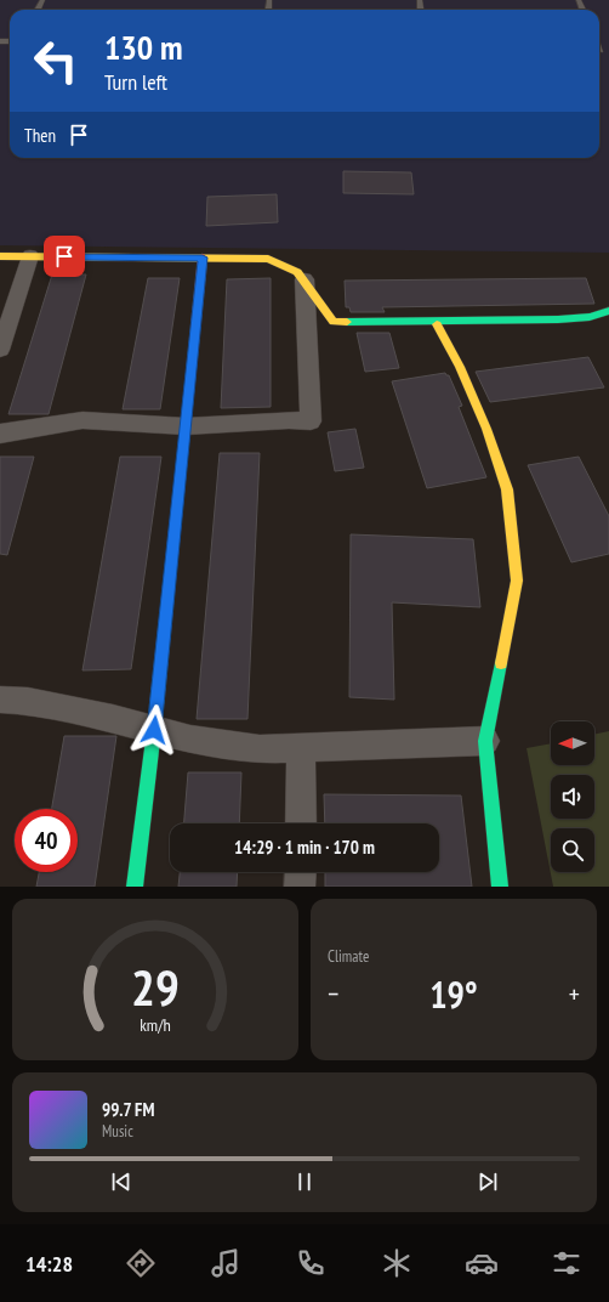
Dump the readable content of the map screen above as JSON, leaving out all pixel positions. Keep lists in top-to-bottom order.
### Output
{
  "north": "left",
  "page": {
    "turn": ["130 m", "Turn left"],
    "then": "Then",
    "limit": "40",
    "trip": "14:29 · 1 min · 170 m",
    "tile": "Climate",
    "heat": ["−", "19°", "+"],
    "song": ["99.7 FM", "Music"],
    "tabs": "14:28",
    "gauge": ["29", "km/h"]
  }
}
